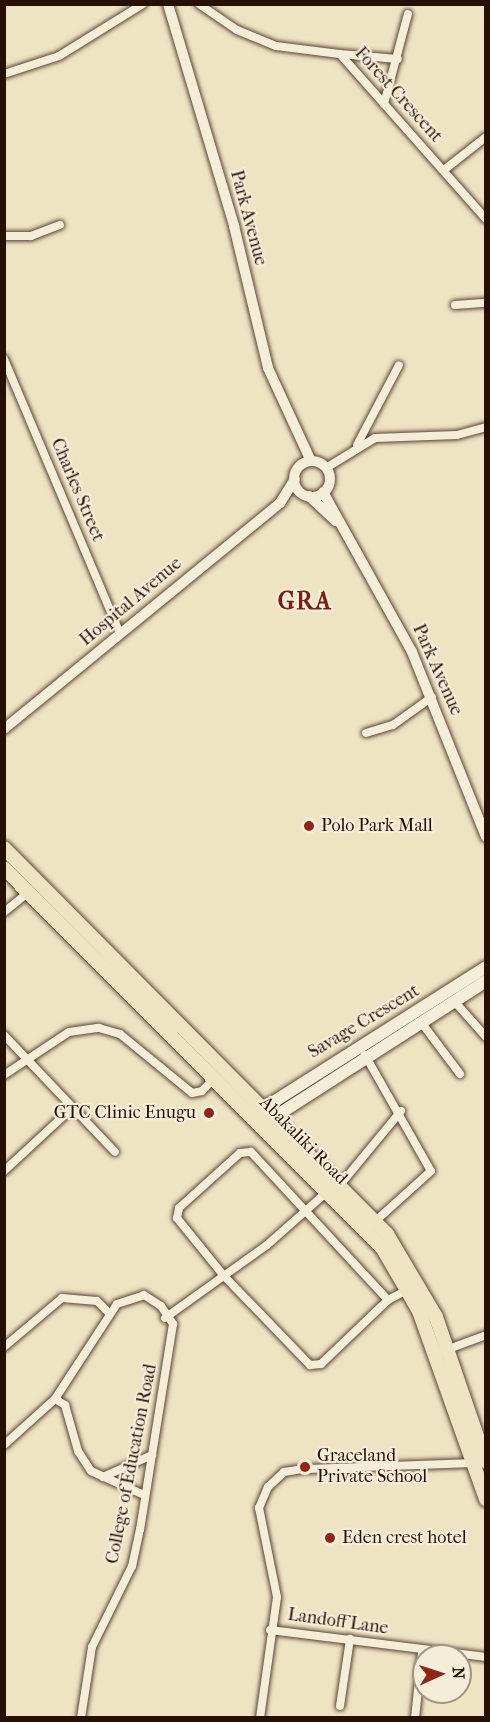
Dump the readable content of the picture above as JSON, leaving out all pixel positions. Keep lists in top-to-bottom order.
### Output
{
  "streets": {
    "main road": ["Savage Crescent", "Abakaliki Road"],
    "street": [
      "Forest Crescent",
      "Park Avenue",
      "Charles Street",
      "Hospital Avenue",
      "College of Education Road",
      "Landoff Lane"
    ]
  },
  "crossings": [
    ["Charles Street", "Hospital Avenue"],
    ["Savage Crescent", "Abakaliki Road"],
    ["Abakaliki Road", "Landoff Lane"]
  ],
  "districts": ["GRA"],
  "places": [
    "Polo Park Mall",
    "GTC Clinic Enugu",
    "Graceland Private School",
    "Eden crest hotel"
  ],
  "north": "right"
}
